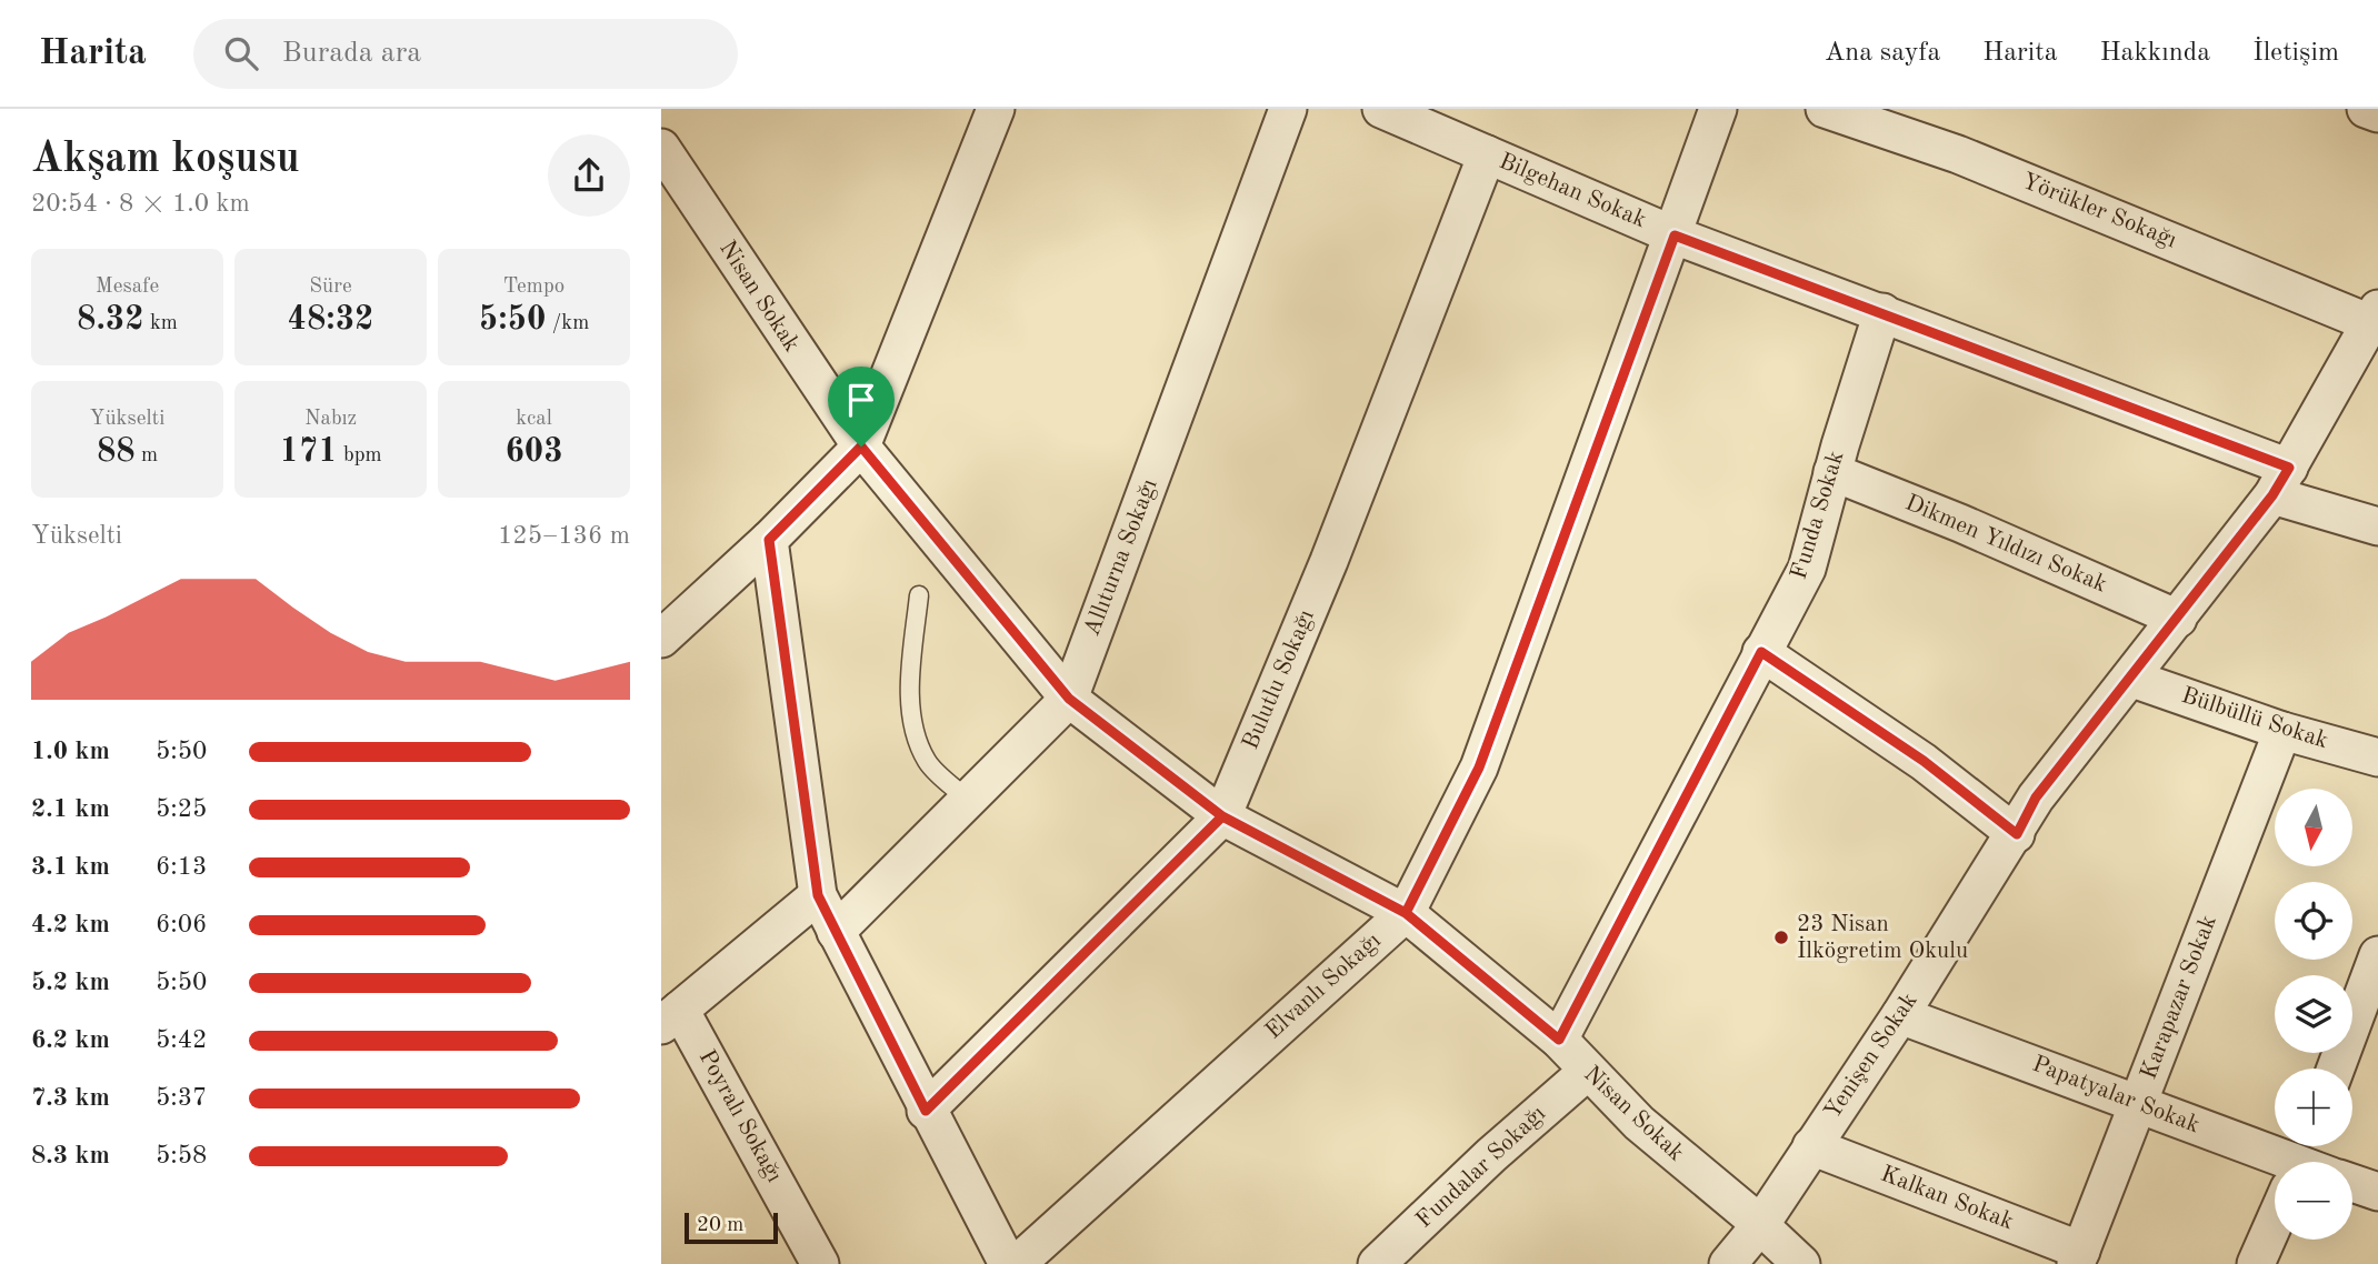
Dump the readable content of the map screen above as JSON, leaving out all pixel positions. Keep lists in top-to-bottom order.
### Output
{
  "streets": {
    "street": [
      "Bilgehan Sokak",
      "Yörükler Sokağı",
      "Nisan Sokak",
      "Funda Sokak",
      "Dikmen Yıldızı Sokak",
      "Allıturna Sokağı",
      "Bulutlu Sokağı",
      "Bülbüllü Sokak",
      "Elvanlı Sokağı",
      "Karapazar Sokak",
      "Yenişen Sokak",
      "Papatyalar Sokak",
      "Poyralı Sokağı",
      "Fundalar Sokağı",
      "Kalkan Sokak"
    ]
  },
  "crossings": [
    ["Bilgehan Sokak", "Funda Sokak"],
    ["Bilgehan Sokak", "Bulutlu Sokağı"],
    ["Bilgehan Sokak", "Elvanlı Sokağı"],
    ["Bilgehan Sokak", "Yenişen Sokak"],
    ["Yörükler Sokağı", "Yenişen Sokak"],
    ["Nisan Sokak", "Funda Sokak"],
    ["Nisan Sokak", "Allıturna Sokağı"],
    ["Nisan Sokak", "Bulutlu Sokağı"],
    ["Nisan Sokak", "Elvanlı Sokağı"],
    ["Nisan Sokak", "Yenişen Sokak"],
    ["Nisan Sokak", "Fundalar Sokağı"],
    ["Funda Sokak", "Dikmen Yıldızı Sokak"],
    ["Dikmen Yıldızı Sokak", "Yenişen Sokak"],
    ["Bülbüllü Sokak", "Karapazar Sokak"],
    ["Bülbüllü Sokak", "Yenişen Sokak"],
    ["Karapazar Sokak", "Papatyalar Sokak"],
    ["Karapazar Sokak", "Kalkan Sokak"],
    ["Yenişen Sokak", "Papatyalar Sokak"],
    ["Yenişen Sokak", "Kalkan Sokak"]
  ],
  "places": ["23 Nisan İlkögretim Okulu"],
  "scale_bar": "20 m",
  "north": "bottom",
  "page": {
    "header": "Harita",
    "search": "Burada ara",
    "nav": [
      "Ana sayfa",
      "Harita",
      "Hakkında",
      "İletişim"
    ],
    "heading": ["Akşam koşusu", "20:54 · 8 × 1.0 km"],
    "stats": [
      ["Mesafe", "8.32 km"],
      ["Süre", "48:32"],
      ["Tempo", "5:50 /km"],
      ["Yükselti", "88 m"],
      ["Nabız", "171 bpm"],
      ["kcal", "603"]
    ],
    "chart": ["Yükselti", "125–136 m"],
    "list": [
      {
        "name": "1.0 km",
        "note": "5:50"
      },
      {
        "name": "2.1 km",
        "note": "5:25"
      },
      {
        "name": "3.1 km",
        "note": "6:13"
      },
      {
        "name": "4.2 km",
        "note": "6:06"
      },
      {
        "name": "5.2 km",
        "note": "5:50"
      },
      {
        "name": "6.2 km",
        "note": "5:42"
      },
      {
        "name": "7.3 km",
        "note": "5:37"
      },
      {
        "name": "8.3 km",
        "note": "5:58"
      }
    ],
    "map_buttons": ["+", "−"],
    "scale": "20 m"
  }
}
